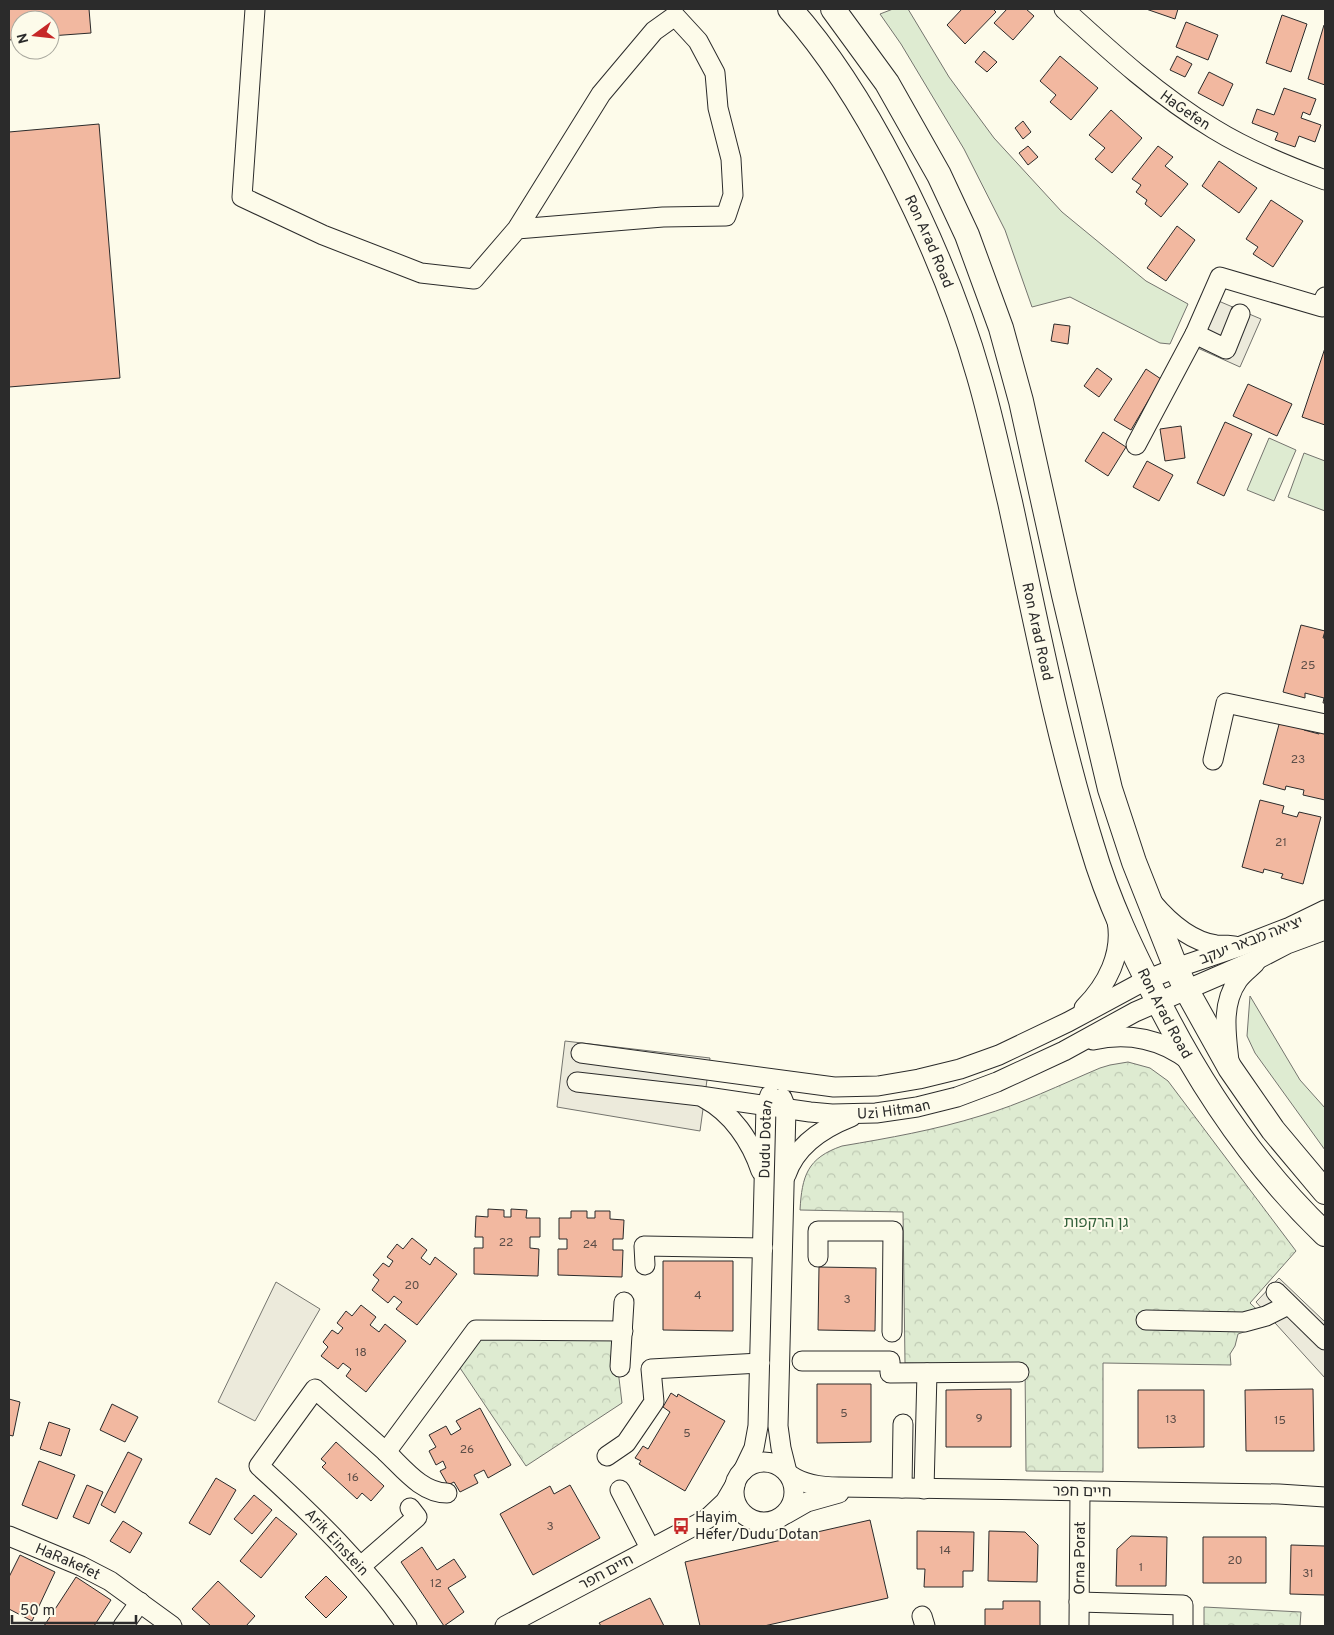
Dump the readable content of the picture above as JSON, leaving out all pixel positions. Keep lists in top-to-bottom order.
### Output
{
  "streets": {
    "main road": ["Ron Arad Road"],
    "street": [
      "HaGefen",
      "יציאה מבאר יעקב",
      "Uzi Hitman",
      "Dudu Dotan",
      "חיים חפר",
      "Arik Einstein",
      "Orna Porat",
      "HaRakefet"
    ]
  },
  "crossings": [
    ["Ron Arad Road", "יציאה מבאר יעקב"],
    ["Ron Arad Road", "Uzi Hitman"],
    ["יציאה מבאר יעקב", "Uzi Hitman"],
    ["Uzi Hitman", "Dudu Dotan"],
    ["Dudu Dotan", "חיים חפר"],
    ["חיים חפר", "Orna Porat"]
  ],
  "parks": ["גן הרקפות"],
  "places": {
    "bus stop": ["Hayim Hefer/Dudu Dotan"]
  },
  "house_numbers": [
    "25",
    "23",
    "21",
    "22",
    "24",
    "20",
    "4",
    "3",
    "18",
    "5",
    "9",
    "13",
    "15",
    "5",
    "26",
    "16",
    "3",
    "14",
    "20",
    "1",
    "31",
    "12"
  ],
  "scale_bar": "50 m",
  "north": "left"
}
